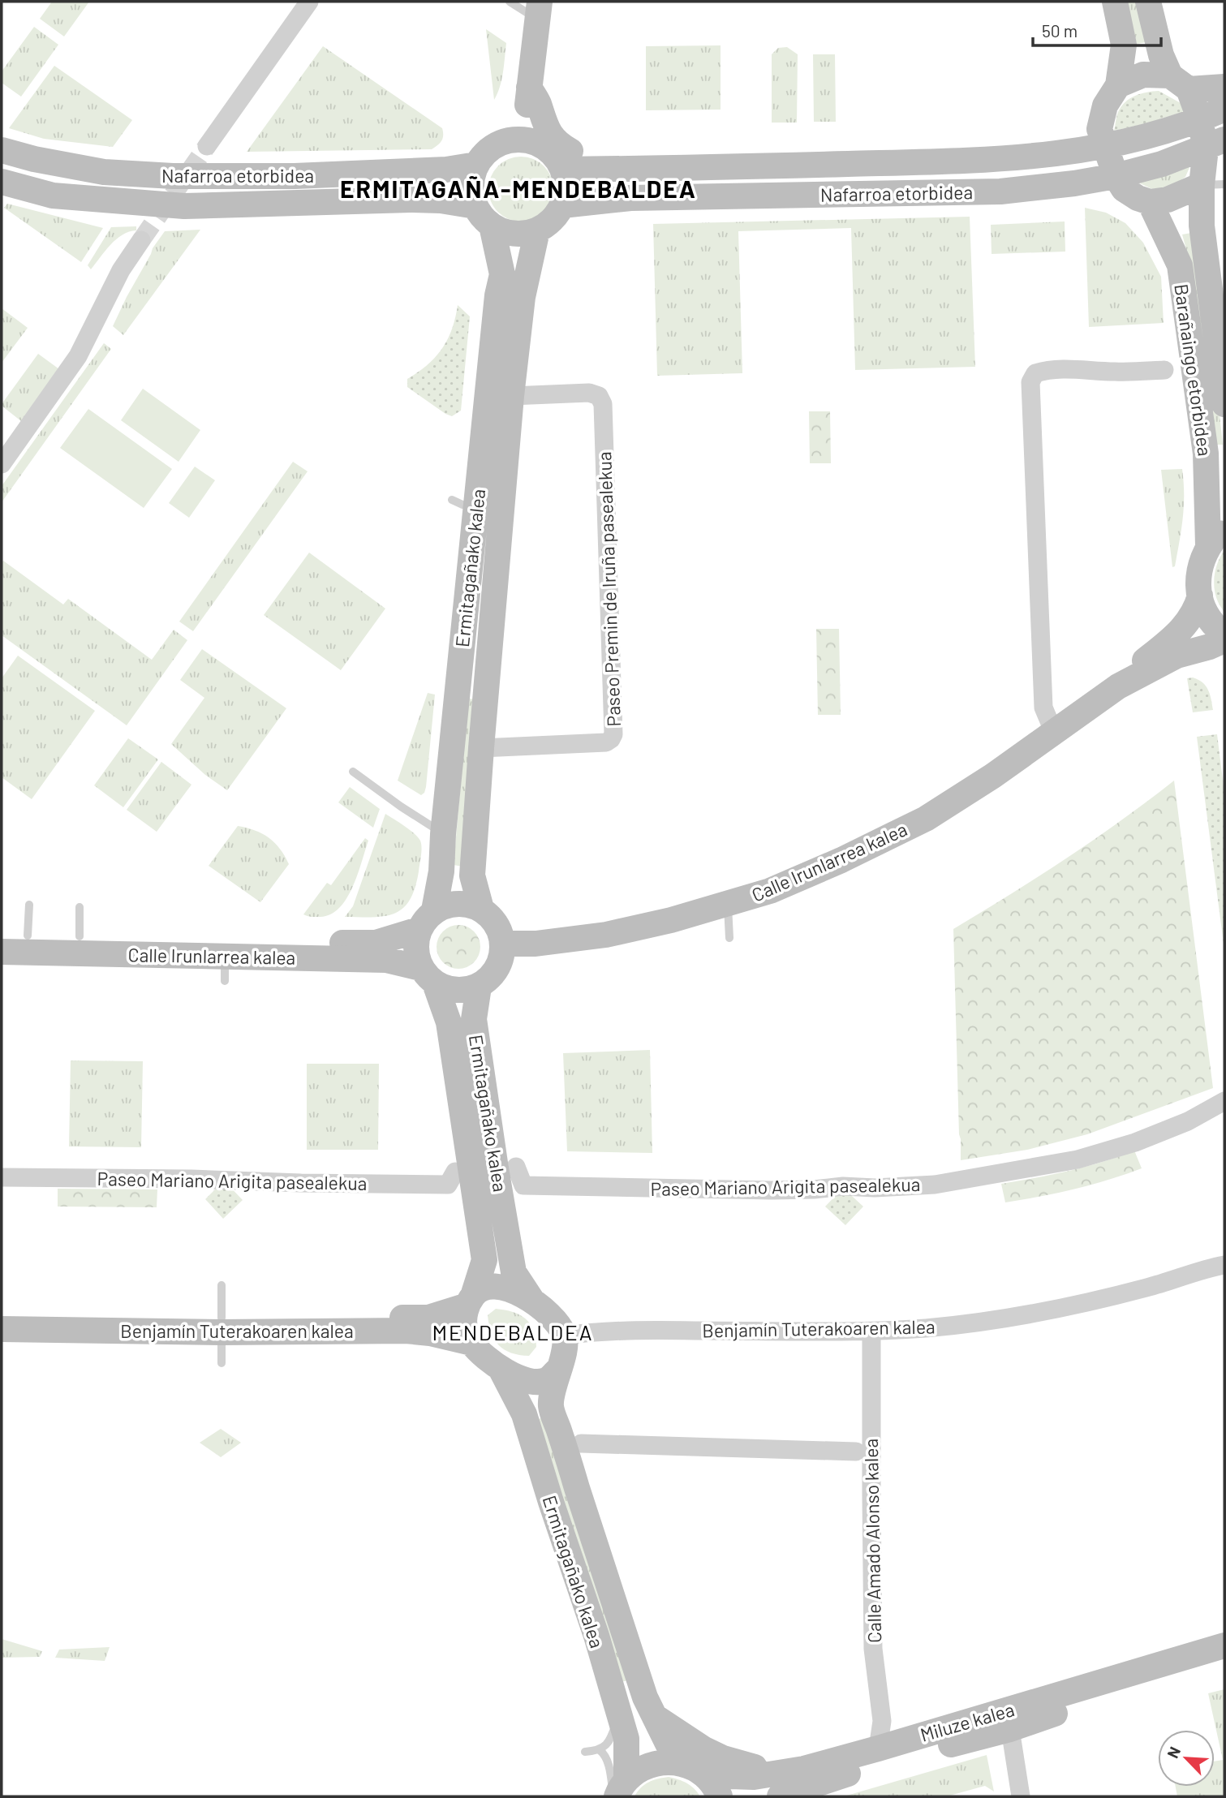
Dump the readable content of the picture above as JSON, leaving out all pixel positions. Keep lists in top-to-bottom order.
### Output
{
  "streets": {
    "street": [
      "Nafarroa etorbidea",
      "Barañaingo etorbidea",
      "Ermitagañako kalea",
      "Paseo Premin de Iruña pasealekua",
      "Calle Irunlarrea kalea",
      "Paseo Mariano Arigita pasealekua",
      "Benjamín Tuterakoaren kalea",
      "Calle Amado Alonso kalea",
      "Miluze kalea"
    ]
  },
  "crossings": [
    ["Nafarroa etorbidea", "Barañaingo etorbidea"],
    ["Nafarroa etorbidea", "Ermitagañako kalea"],
    ["Ermitagañako kalea", "Paseo Premin de Iruña pasealekua"],
    ["Ermitagañako kalea", "Calle Irunlarrea kalea"],
    ["Ermitagañako kalea", "Benjamín Tuterakoaren kalea"],
    ["Ermitagañako kalea", "Miluze kalea"],
    ["Benjamín Tuterakoaren kalea", "Calle Amado Alonso kalea"],
    ["Calle Amado Alonso kalea", "Miluze kalea"]
  ],
  "districts": ["ERMITAGAÑA-MENDEBALDEA", "MENDEBALDEA"],
  "scale_bar": "50 m",
  "north": "top left"
}
